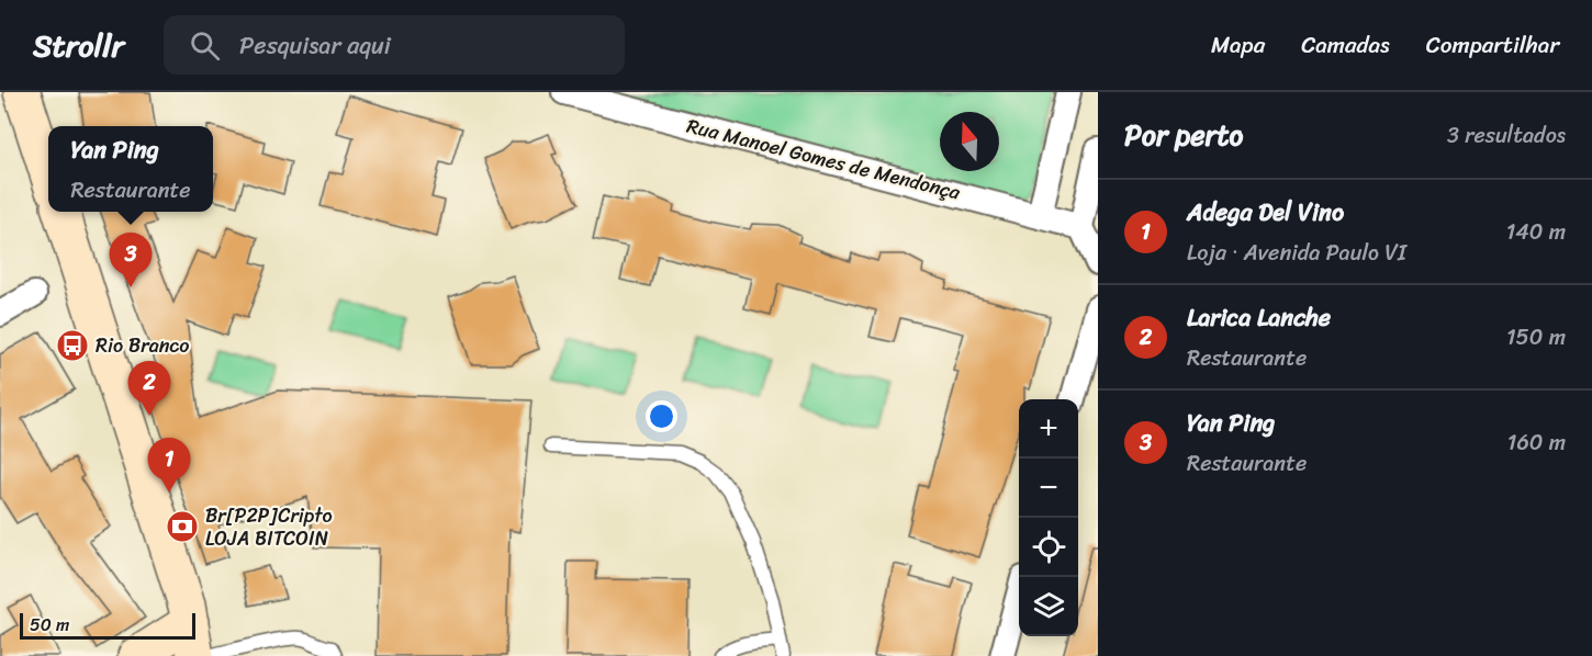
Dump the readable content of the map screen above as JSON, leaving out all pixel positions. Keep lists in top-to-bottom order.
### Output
{
  "streets": {
    "street": ["Rua Manoel Gomes de Mendonça"]
  },
  "places": {
    "bus stop": ["Rio Branco"],
    "bank": ["Br[P2P]Cripto LOJA BITCOIN"]
  },
  "scale_bar": "50 m",
  "north": "top",
  "page": {
    "header": "Strollr",
    "search": "Pesquisar aqui",
    "nav": ["Mapa", "Camadas", "Compartilhar"],
    "heading": ["Por perto", "3 resultados"],
    "popup": ["Yan Ping", "Restaurante"],
    "list": [
      {
        "mark": "1",
        "name": "Adega Del Vino",
        "note": "Loja · Avenida Paulo VI",
        "value": "140 m"
      },
      {
        "mark": "2",
        "name": "Larica Lanche",
        "note": "Restaurante",
        "value": "150 m"
      },
      {
        "mark": "3",
        "name": "Yan Ping",
        "note": "Restaurante",
        "value": "160 m"
      }
    ],
    "pins": ["3", "2", "1"],
    "map_buttons": ["+", "−"],
    "scale": "50 m"
  }
}
